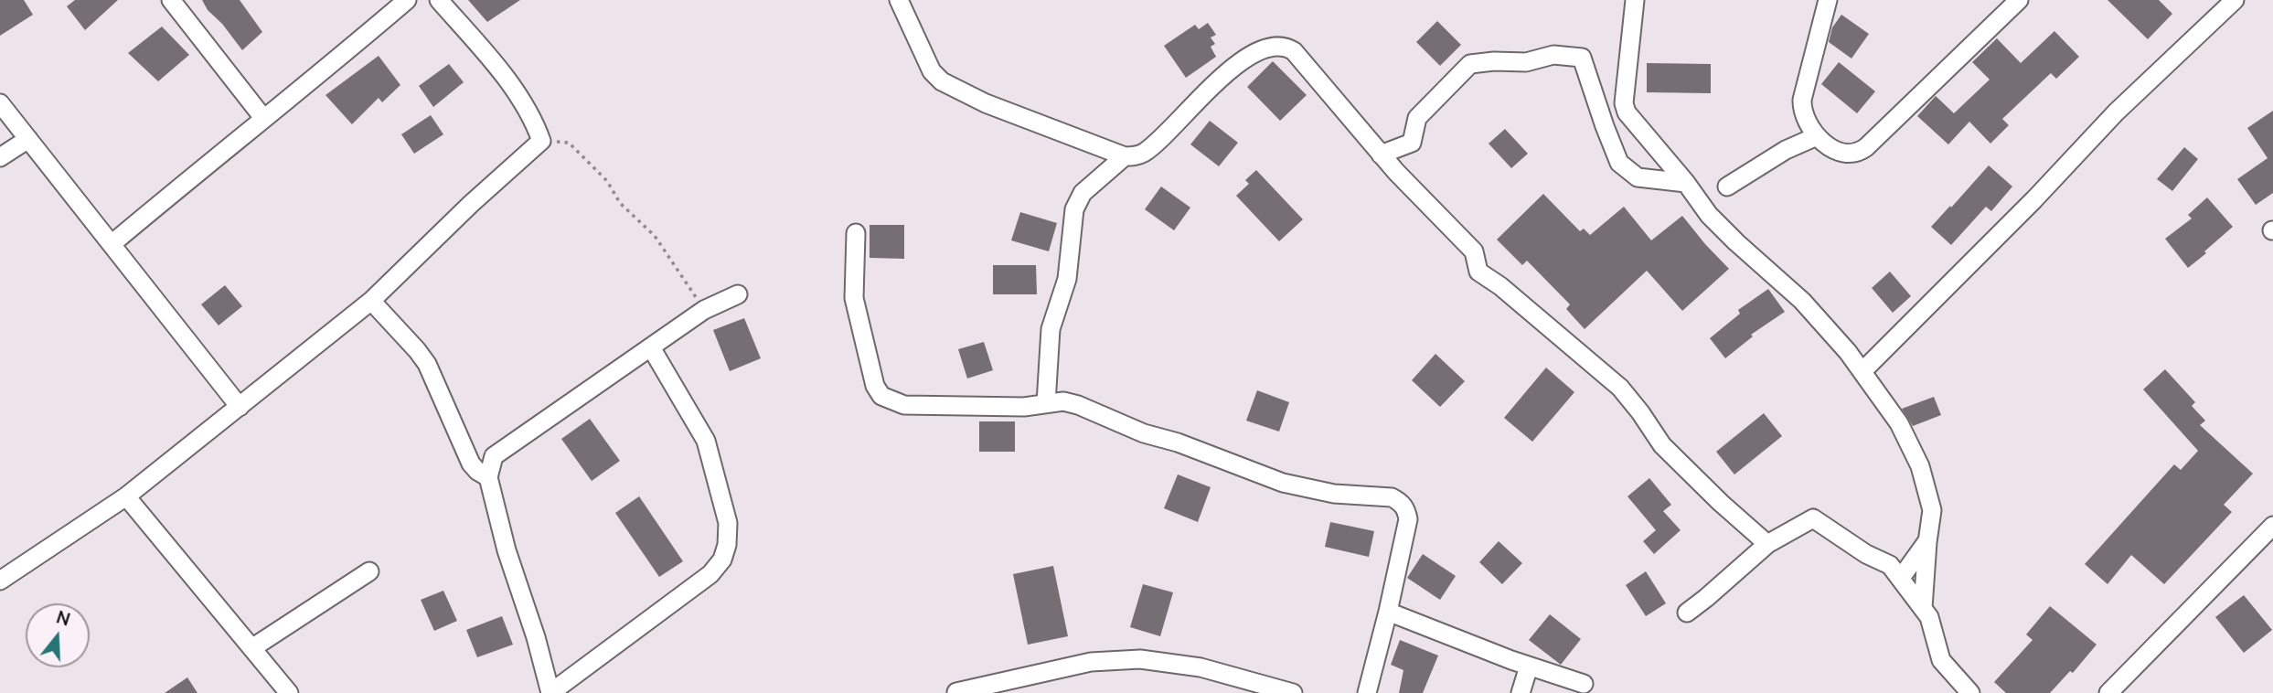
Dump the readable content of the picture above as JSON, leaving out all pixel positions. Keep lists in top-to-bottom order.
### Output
{
  "north": "top"
}
